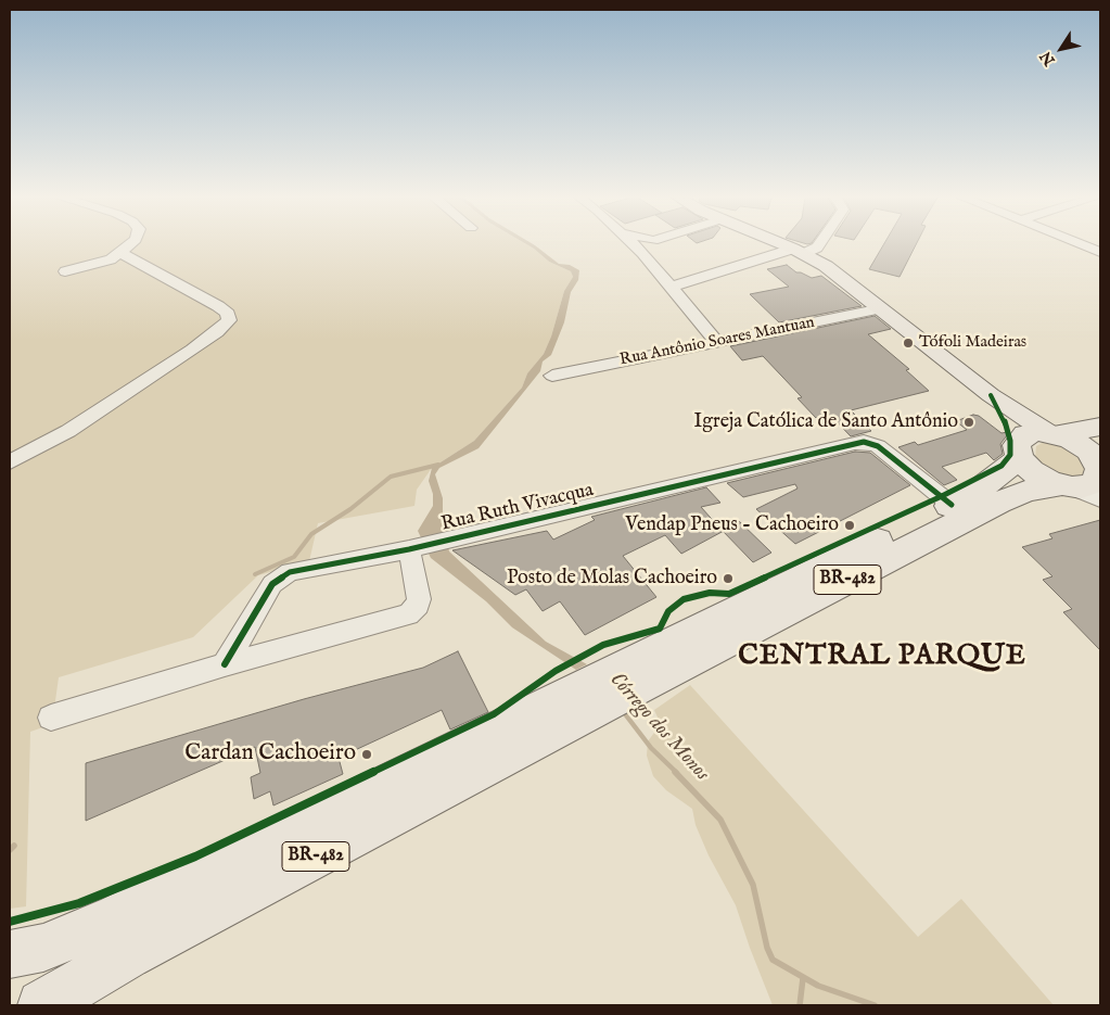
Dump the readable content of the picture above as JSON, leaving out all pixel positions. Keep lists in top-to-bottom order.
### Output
{
  "streets": {
    "highway": ["BR-482"],
    "street": ["Rua Antônio Soares Mantuan", "Rua Ruth Vivacqua"]
  },
  "crossings": [
    ["Rua Ruth Vivacqua", "BR-482"]
  ],
  "districts": ["CENTRAL PARQUE"],
  "water": ["Córrego dos Monos"],
  "places": [
    "Tófoli Madeiras",
    "Igreja Católica de Santo Antônio",
    "Vendap Pneus - Cachoeiro",
    "Posto de Molas Cachoeiro",
    "Cardan Cachoeiro"
  ],
  "north": "bottom left"
}
